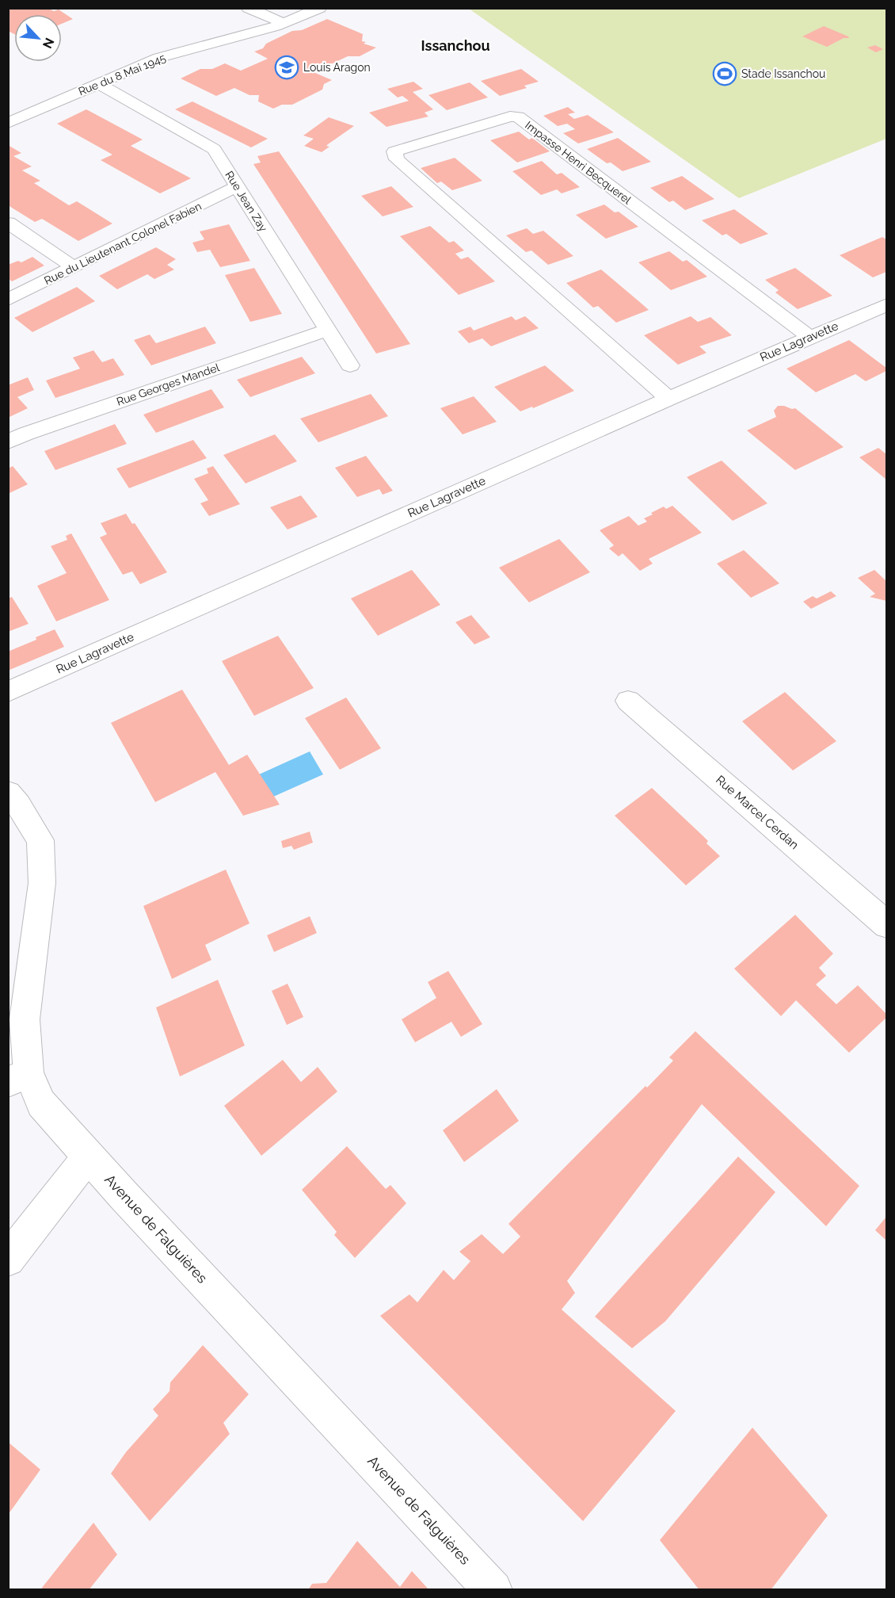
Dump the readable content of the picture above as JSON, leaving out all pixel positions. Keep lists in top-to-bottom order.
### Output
{
  "streets": {
    "street": [
      "Rue du 8 Mai 1945",
      "Impasse Henri Becquerel",
      "Rue Jean Zay",
      "Rue du Lieutenant Colonel Fabien",
      "Rue Lagravette",
      "Rue Georges Mandel",
      "Rue Marcel Cerdan",
      "Avenue de Falguières"
    ]
  },
  "crossings": [
    ["Rue du 8 Mai 1945", "Rue Jean Zay"],
    ["Impasse Henri Becquerel", "Rue Lagravette"],
    ["Rue Jean Zay", "Rue du Lieutenant Colonel Fabien"],
    ["Rue Jean Zay", "Rue Georges Mandel"]
  ],
  "districts": ["Issanchou"],
  "places": {
    "school or university": ["Louis Aragon"],
    "sports": ["Stade Issanchou"]
  },
  "north": "bottom right"
}
